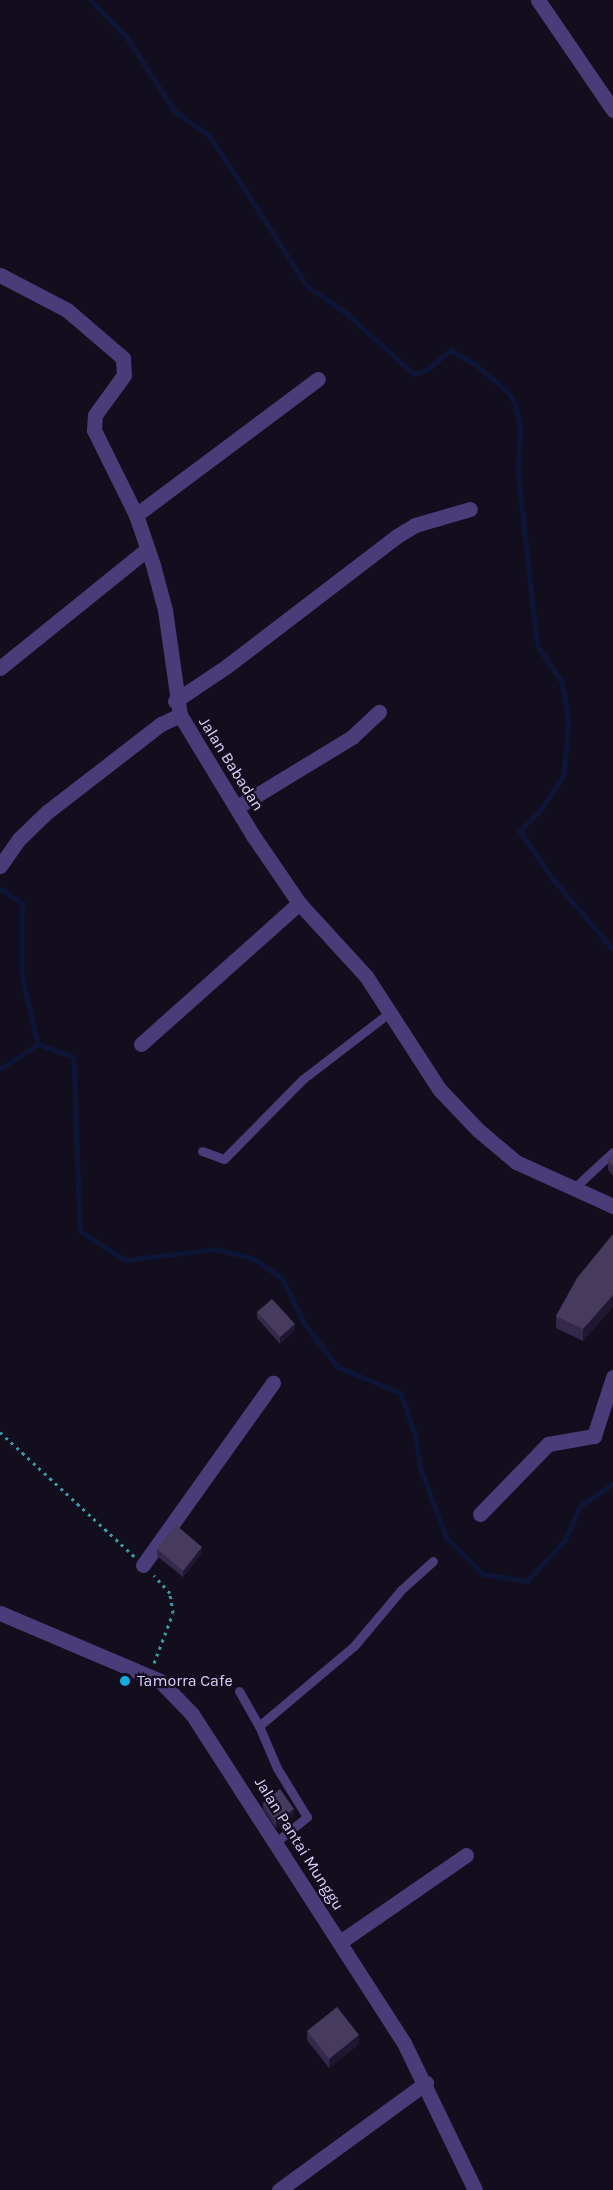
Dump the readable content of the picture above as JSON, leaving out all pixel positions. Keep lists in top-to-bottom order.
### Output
{
  "streets": {
    "street": ["Jalan Babadan", "Jalan Pantai Munggu"]
  },
  "places": ["Tamorra Cafe"]
}
